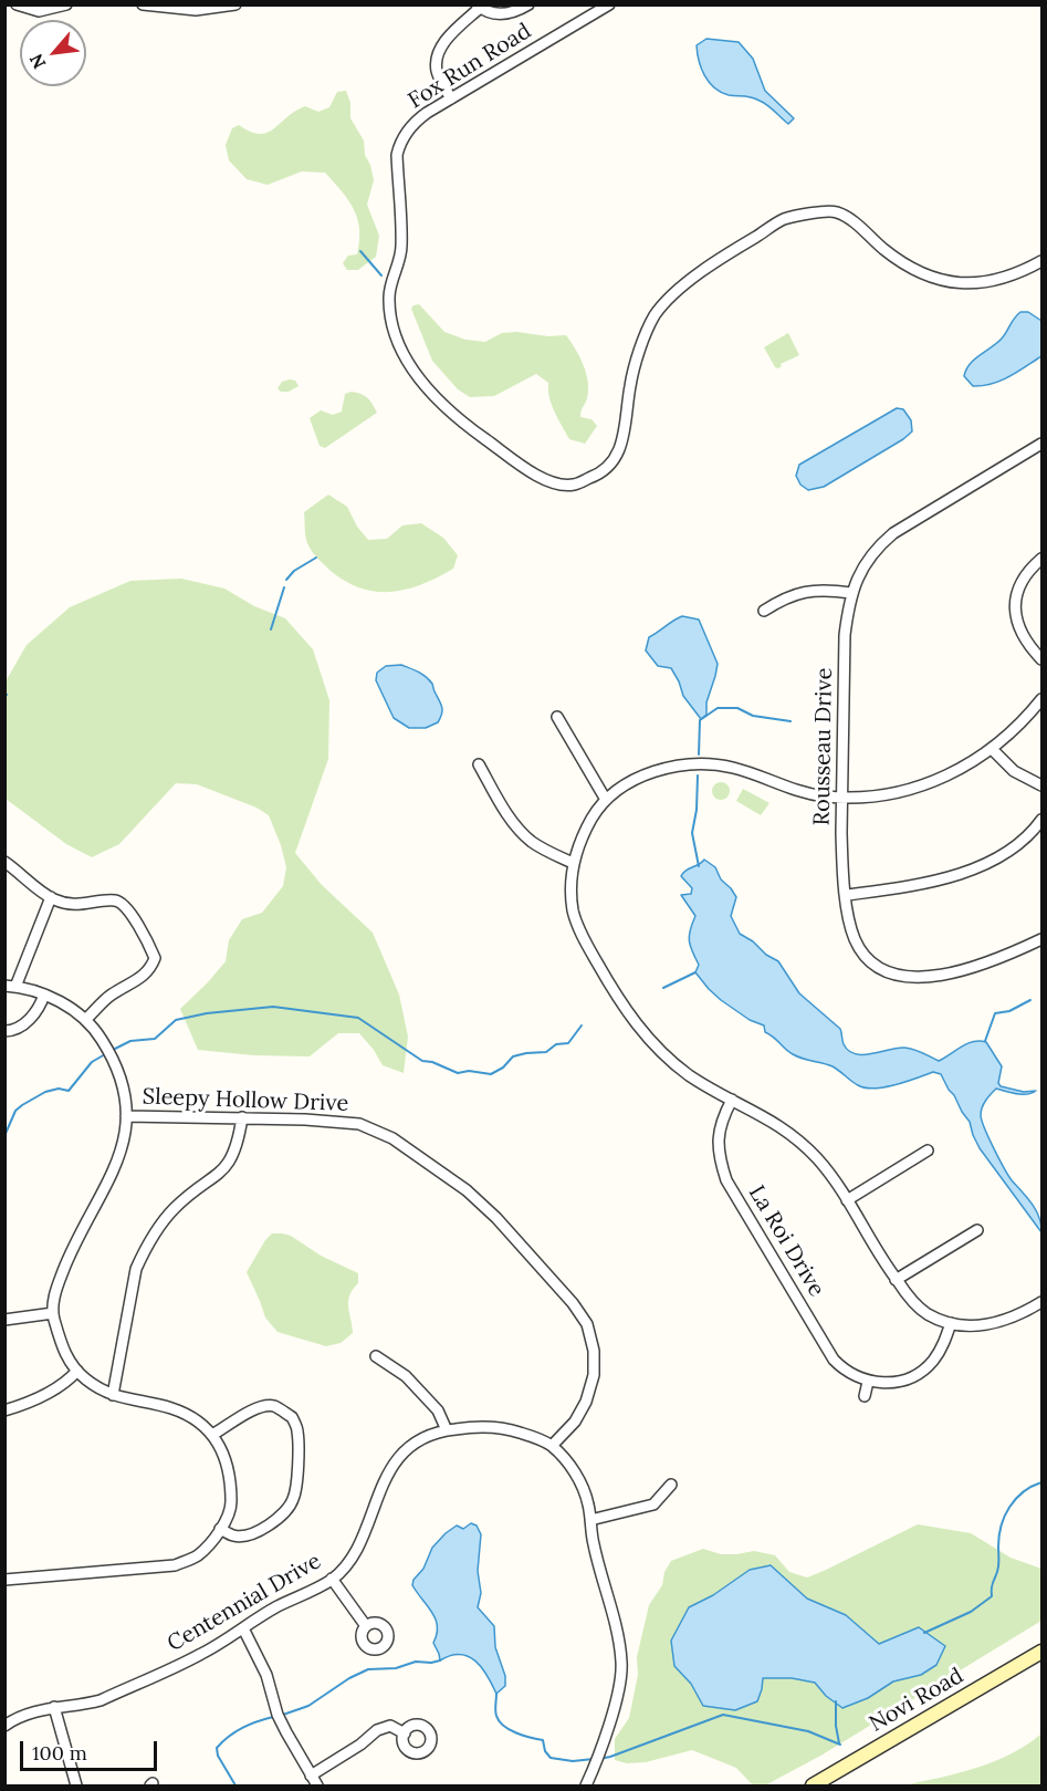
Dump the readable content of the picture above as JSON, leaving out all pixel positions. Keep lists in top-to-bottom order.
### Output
{
  "streets": {
    "main road": ["Novi Road"],
    "street": [
      "Fox Run Road",
      "Rousseau Drive",
      "Sleepy Hollow Drive",
      "La Roi Drive",
      "Centennial Drive"
    ]
  },
  "crossings": [
    ["Sleepy Hollow Drive", "Centennial Drive"]
  ],
  "scale_bar": "100 m",
  "north": "bottom left"
}
